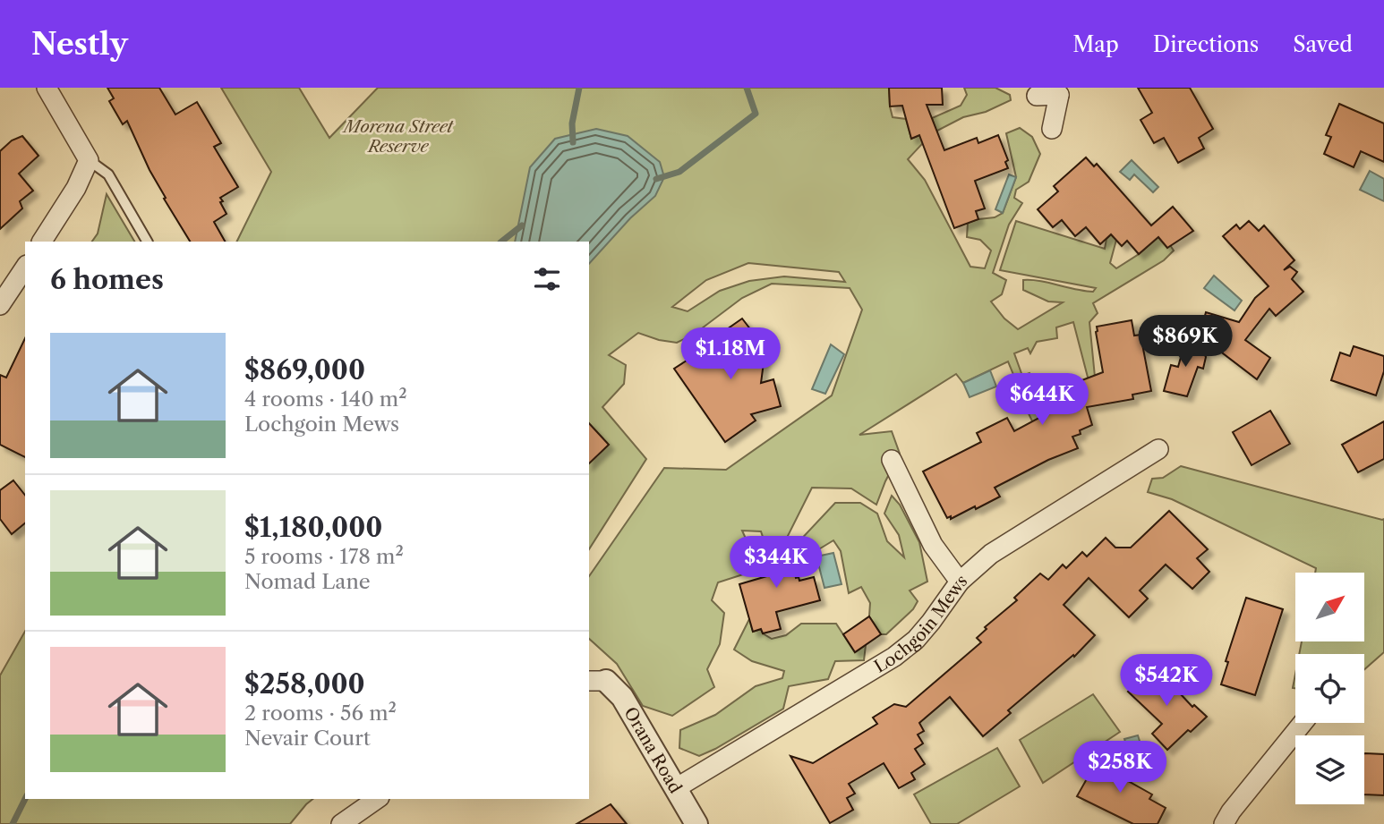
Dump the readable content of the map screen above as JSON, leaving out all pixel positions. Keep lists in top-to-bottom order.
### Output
{
  "streets": {
    "street": ["Lochgoin Mews", "Orana Road"]
  },
  "crossings": [
    ["Lochgoin Mews", "Orana Road"]
  ],
  "parks": ["Morena Street Reserve"],
  "north": "top right",
  "page": {
    "header": "Nestly",
    "nav": ["Map", "Directions", "Saved"],
    "heading": "6 homes",
    "price": [
      "$869K",
      "$1.18M",
      "$644K",
      "$344K",
      "$542K",
      "$258K"
    ],
    "list": [
      {
        "name": "$869,000",
        "note": "4 rooms · 140 m² · Lochgoin Mews"
      },
      {
        "name": "$1,180,000",
        "note": "5 rooms · 178 m² · Nomad Lane"
      },
      {
        "name": "$258,000",
        "note": "2 rooms · 56 m² · Nevair Court"
      }
    ]
  }
}
